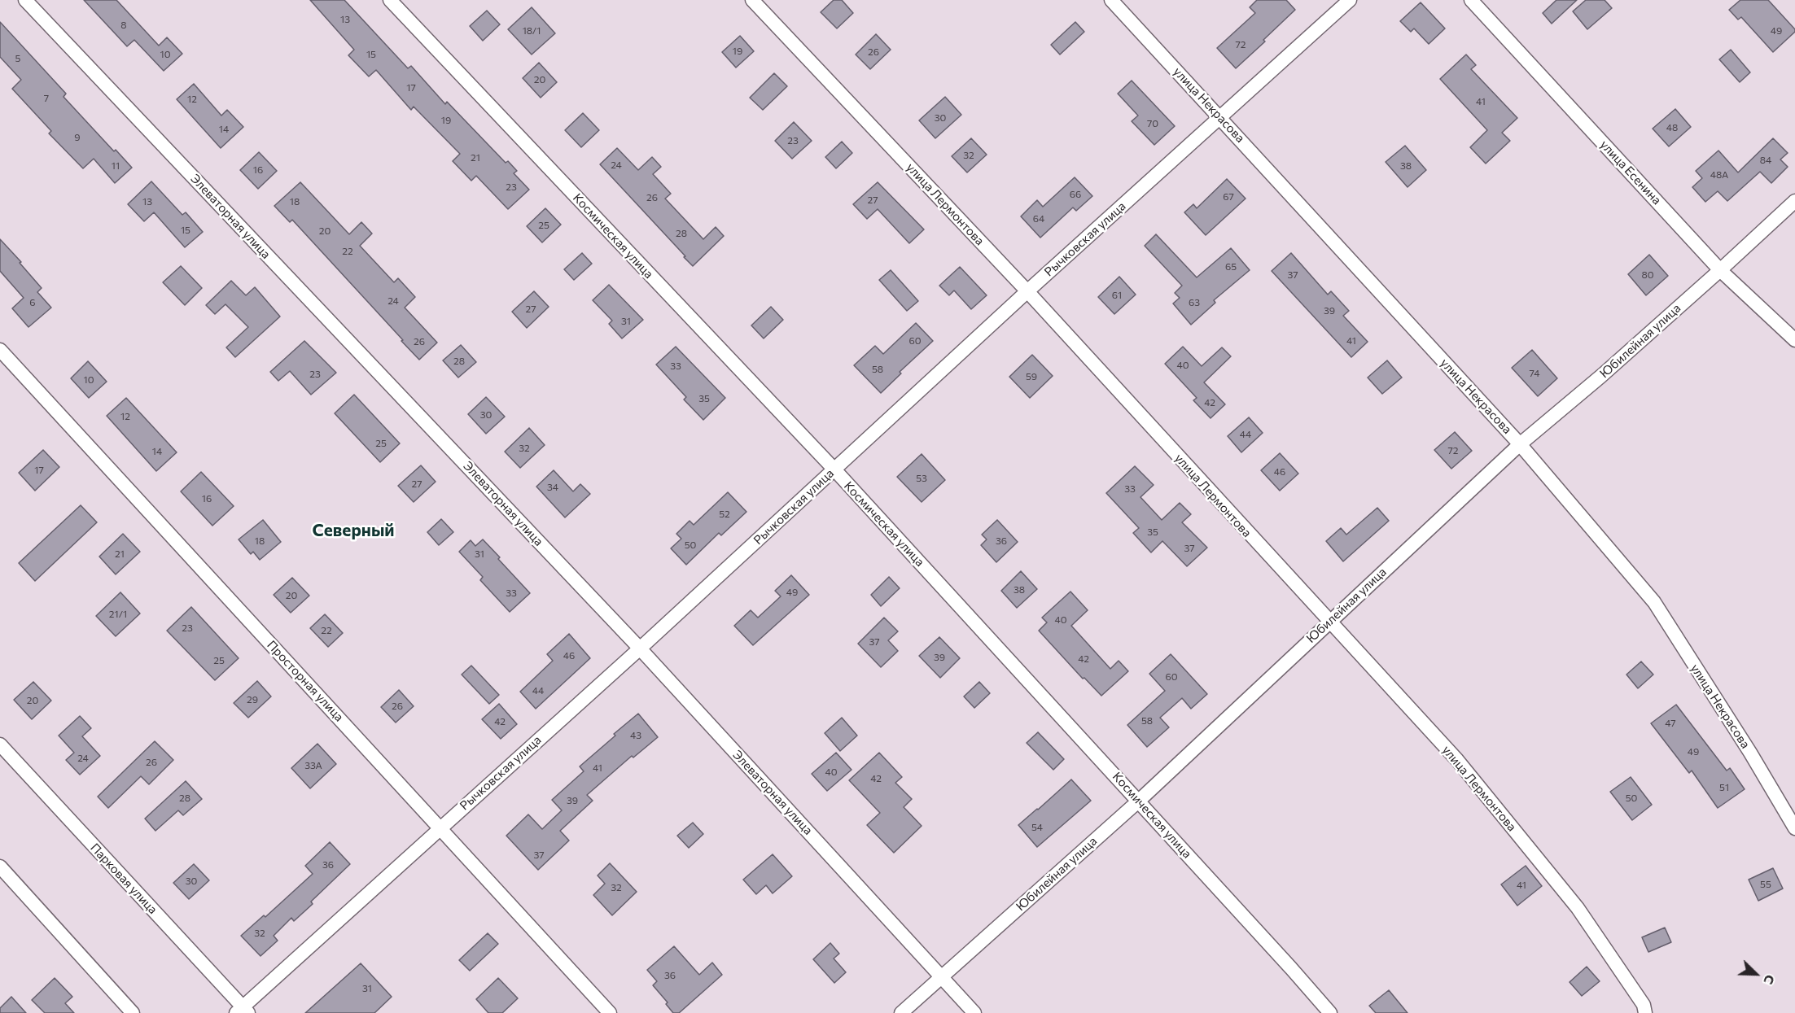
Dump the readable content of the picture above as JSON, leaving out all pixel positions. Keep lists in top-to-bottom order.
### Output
{
  "streets": {
    "street": [
      "улица Некрасова",
      "улица Есенина",
      "улица Лермонтова",
      "Элеваторная улица",
      "Космическая улица",
      "Рычковская улица",
      "Юбилейная улица",
      "Просторная улица",
      "Парковая улица"
    ]
  },
  "crossings": [
    ["улица Некрасова", "Рычковская улица"],
    ["улица Некрасова", "Юбилейная улица"],
    ["улица Есенина", "Юбилейная улица"],
    ["улица Лермонтова", "Рычковская улица"],
    ["улица Лермонтова", "Юбилейная улица"],
    ["Элеваторная улица", "Рычковская улица"],
    ["Элеваторная улица", "Юбилейная улица"],
    ["Космическая улица", "Рычковская улица"],
    ["Космическая улица", "Юбилейная улица"],
    ["Рычковская улица", "Просторная улица"],
    ["Рычковская улица", "Парковая улица"]
  ],
  "districts": ["Северный"],
  "house_numbers": [
    "13",
    "8",
    "18/1",
    "49",
    "72",
    "19",
    "26",
    "10",
    "15",
    "5",
    "20",
    "17",
    "7",
    "12",
    "41",
    "30",
    "19",
    "70",
    "48",
    "14",
    "9",
    "23",
    "32",
    "21",
    "84",
    "24",
    "11",
    "38",
    "16",
    "48А",
    "23",
    "66",
    "67",
    "26",
    "27",
    "13",
    "18",
    "64",
    "25",
    "15",
    "20",
    "28",
    "22",
    "65",
    "37",
    "80",
    "61",
    "24",
    "6",
    "63",
    "27",
    "39",
    "31",
    "60",
    "41",
    "26",
    "28",
    "40",
    "33",
    "58",
    "74",
    "23",
    "59",
    "10",
    "35",
    "42",
    "30",
    "12",
    "44",
    "25",
    "32",
    "72",
    "14",
    "17",
    "46",
    "53",
    "27",
    "34",
    "33",
    "16",
    "52",
    "35",
    "18",
    "36",
    "50",
    "37",
    "21",
    "31",
    "38",
    "49",
    "33",
    "20",
    "21/1",
    "40",
    "23",
    "22",
    "37",
    "46",
    "39",
    "42",
    "25",
    "60",
    "44",
    "29",
    "20",
    "26",
    "58",
    "42",
    "47",
    "43",
    "49",
    "24",
    "26",
    "33А",
    "41",
    "40",
    "42",
    "51",
    "28",
    "50",
    "39",
    "54",
    "37",
    "36",
    "30",
    "55",
    "41",
    "32",
    "32",
    "36",
    "31"
  ],
  "north": "bottom right"
}
